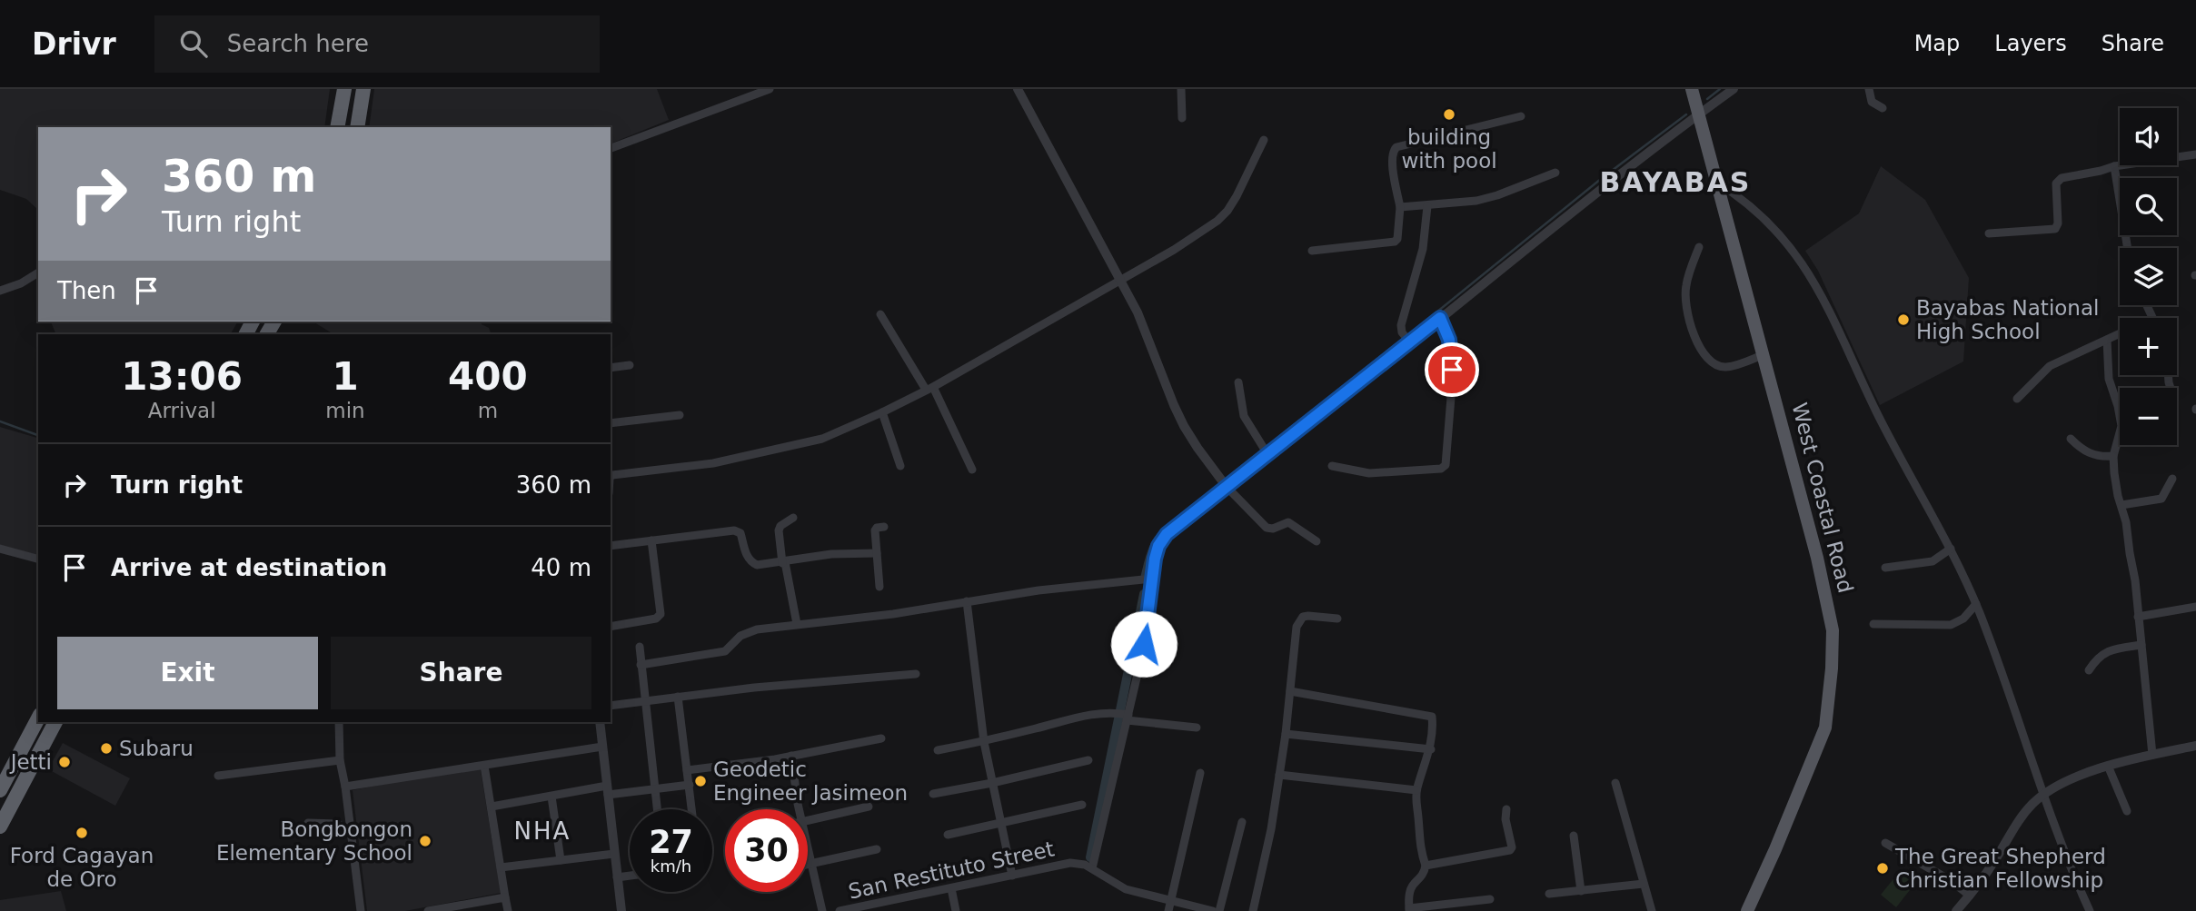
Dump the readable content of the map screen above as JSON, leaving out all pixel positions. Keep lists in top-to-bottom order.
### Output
{
  "streets": {
    "main road": ["West Coastal Road"],
    "street": ["San Restituto Street"]
  },
  "districts": ["BAYABAS", "NHA"],
  "places": [
    "building with pool",
    "Bayabas National High School",
    "Subaru",
    "Jetti",
    "Geodetic Engineer Jasimeon",
    "Ford Cagayan de Oro",
    "Bongbongon Elementary School",
    "The Great Shepherd Christian Fellowship"
  ],
  "page": {
    "header": "Drivr",
    "search": "Search here",
    "nav": ["Map", "Layers", "Share"],
    "map_buttons": ["+", "−"],
    "turn": ["360 m", "Turn right"],
    "then": "Then",
    "eta": [
      "13:06",
      "Arrival",
      "1",
      "min",
      "400",
      "m"
    ],
    "list": [
      {
        "name": "Turn right",
        "value": "360 m"
      },
      {
        "name": "Arrive at destination",
        "value": "40 m"
      }
    ],
    "buttons": ["Exit", "Share"],
    "speed": "27 km/h",
    "limit": "30"
  }
}
